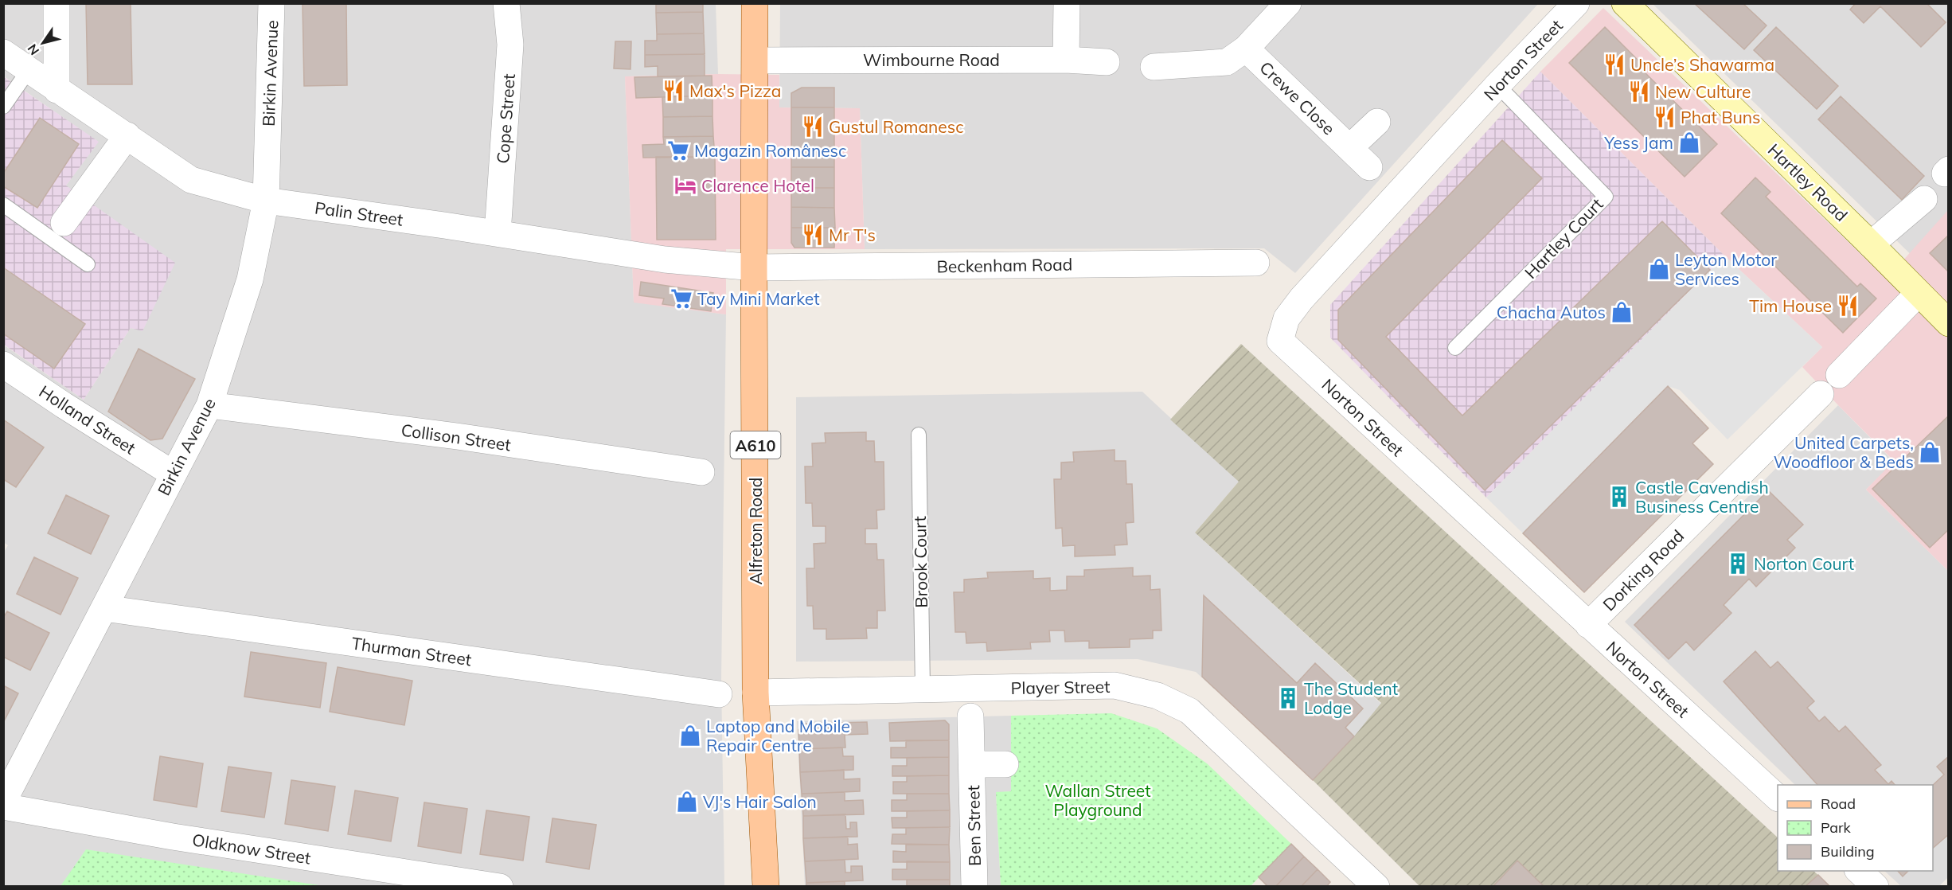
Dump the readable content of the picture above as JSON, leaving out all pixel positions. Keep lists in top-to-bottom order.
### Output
{
  "streets": {
    "main road": ["A610", "Alfreton Road"],
    "street": [
      "Wimbourne Road",
      "Norton Street",
      "Birkin Avenue",
      "Crewe Close",
      "Cope Street",
      "Hartley Road",
      "Palin Street",
      "Beckenham Road",
      "Holland Street",
      "Collison Street",
      "Dorking Road",
      "Thurman Street",
      "Player Street",
      "Ben Street",
      "Oldknow Street"
    ],
    "lane": ["Hartley Court", "Brook Court"]
  },
  "crossings": [
    ["Wimbourne Road", "Alfreton Road"],
    ["Norton Street", "Hartley Court"],
    ["Norton Street", "Dorking Road"],
    ["Birkin Avenue", "Palin Street"],
    ["Birkin Avenue", "Holland Street"],
    ["Birkin Avenue", "Collison Street"],
    ["Birkin Avenue", "Thurman Street"],
    ["Cope Street", "Palin Street"],
    ["Palin Street", "Beckenham Road"],
    ["Palin Street", "Alfreton Road"],
    ["Beckenham Road", "Alfreton Road"],
    ["Alfreton Road", "Player Street"],
    ["Brook Court", "Player Street"]
  ],
  "parks": ["Wallan Street Playground"],
  "places": {
    "restaurant": [
      "Uncle’s Shawarma",
      "Max's Pizza",
      "New Culture",
      "Phat Buns",
      "Gustul Romanesc",
      "Mr T's",
      "Tim House"
    ],
    "shop": [
      "Yess Jam",
      "Leyton Motor Services",
      "Chacha Autos",
      "United Carpets, Woodfloor & Beds",
      "Laptop and Mobile Repair Centre",
      "VJ's Hair Salon"
    ],
    "supermarket": ["Magazin Românesc", "Tay Mini Market"],
    "hotel": ["Clarence Hotel"],
    "building": ["Castle Cavendish Business Centre", "Norton Court", "The Student Lodge"]
  },
  "legend": ["Road", "Park", "Building"],
  "north": "bottom left"
}
